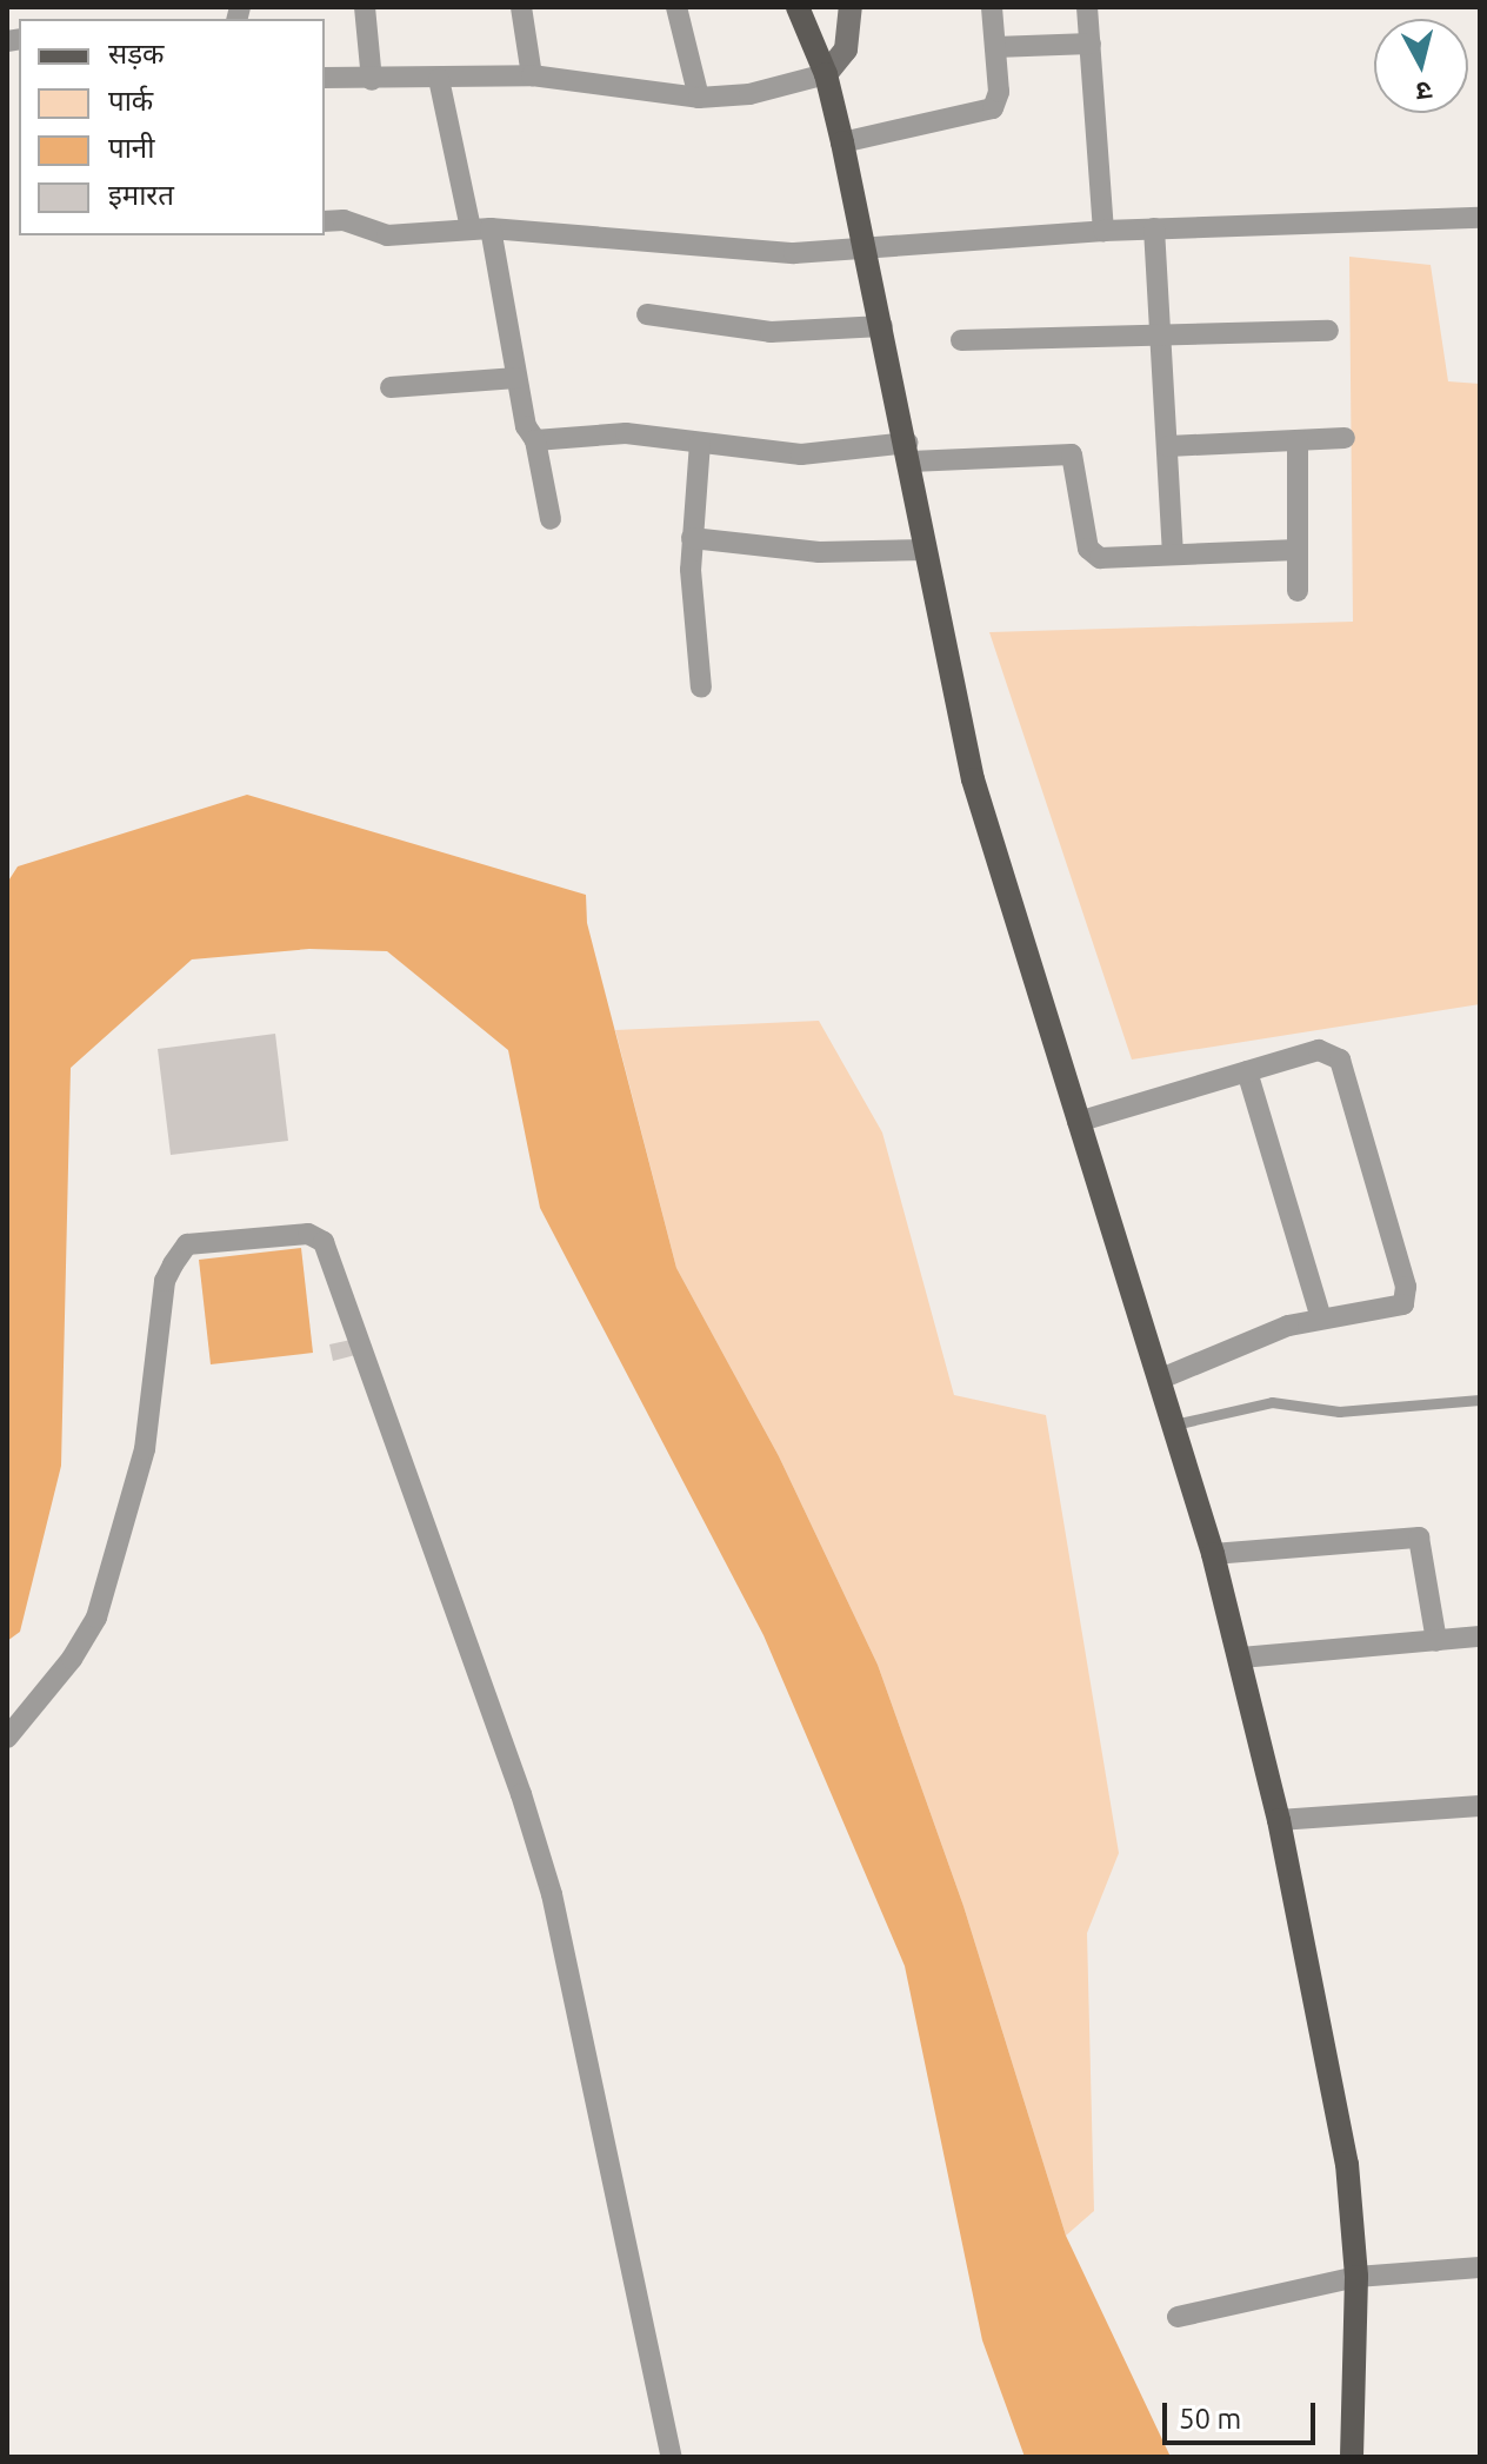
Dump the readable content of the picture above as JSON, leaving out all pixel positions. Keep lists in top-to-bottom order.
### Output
{
  "legend": [
    "सड़क",
    "पार्क",
    "पानी",
    "इमारत"
  ],
  "scale_bar": "50 m",
  "north": "bottom"
}
